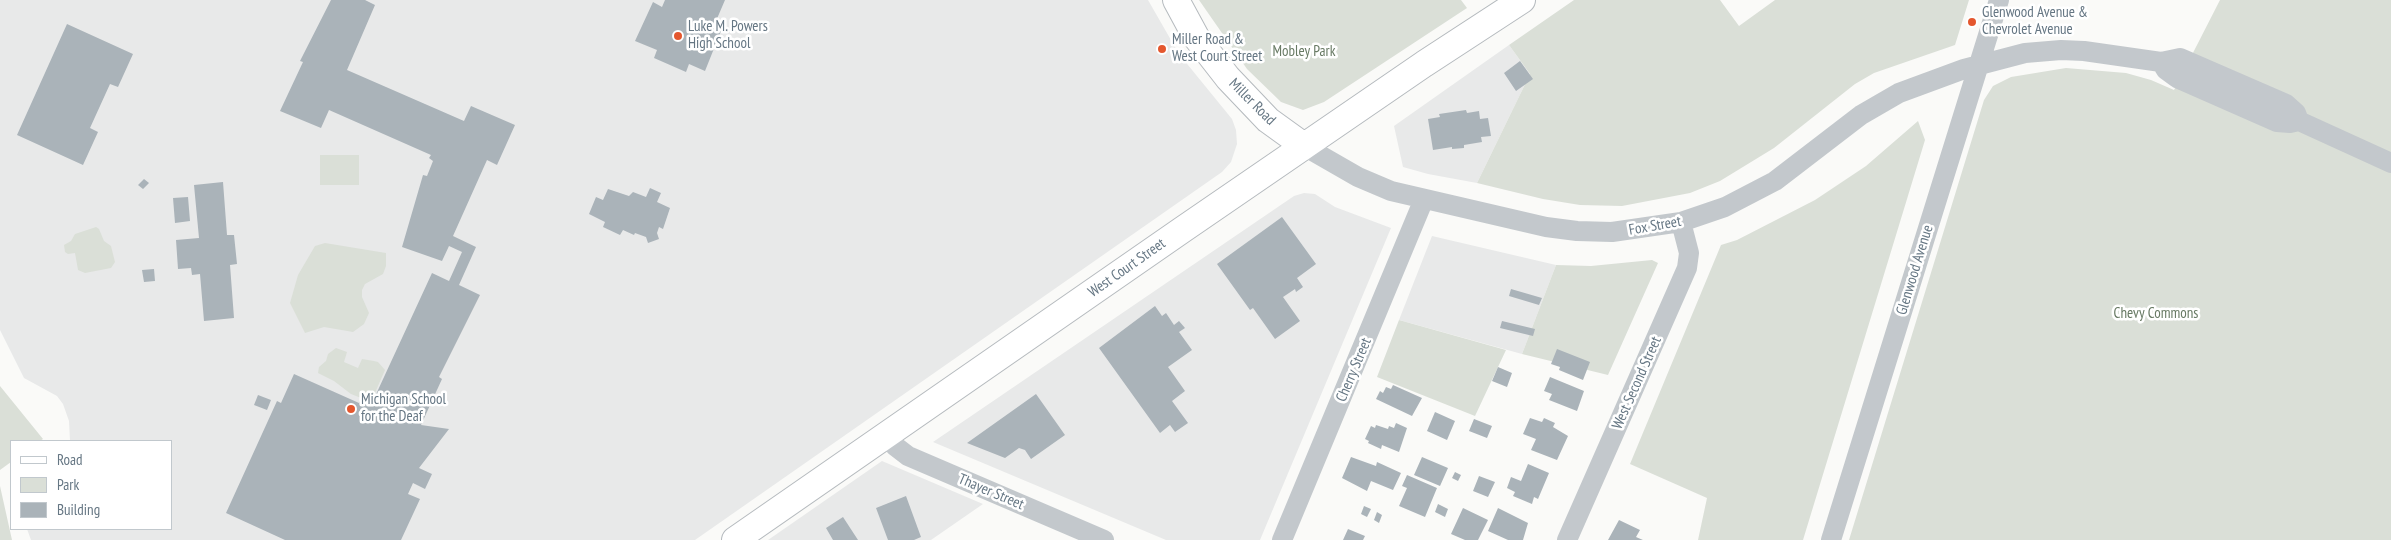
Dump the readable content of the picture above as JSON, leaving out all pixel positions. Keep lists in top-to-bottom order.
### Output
{
  "streets": {
    "main road": ["Miller Road", "West Court Street"],
    "street": [
      "Fox Street",
      "Glenwood Avenue",
      "Cherry Street",
      "West Second Street",
      "Thayer Street"
    ]
  },
  "crossings": [
    ["Miller Road", "Fox Street"],
    ["Miller Road", "West Court Street"],
    ["Fox Street", "West Court Street"],
    ["Fox Street", "Glenwood Avenue"],
    ["Fox Street", "Cherry Street"],
    ["Fox Street", "West Second Street"],
    ["West Court Street", "Thayer Street"]
  ],
  "parks": ["Mobley Park", "Chevy Commons"],
  "places": [
    "Glenwood Avenue & Chevrolet Avenue",
    "Luke M. Powers High School",
    "Miller Road & West Court Street",
    "Michigan School for the Deaf"
  ],
  "legend": ["Road", "Park", "Building"]
}
